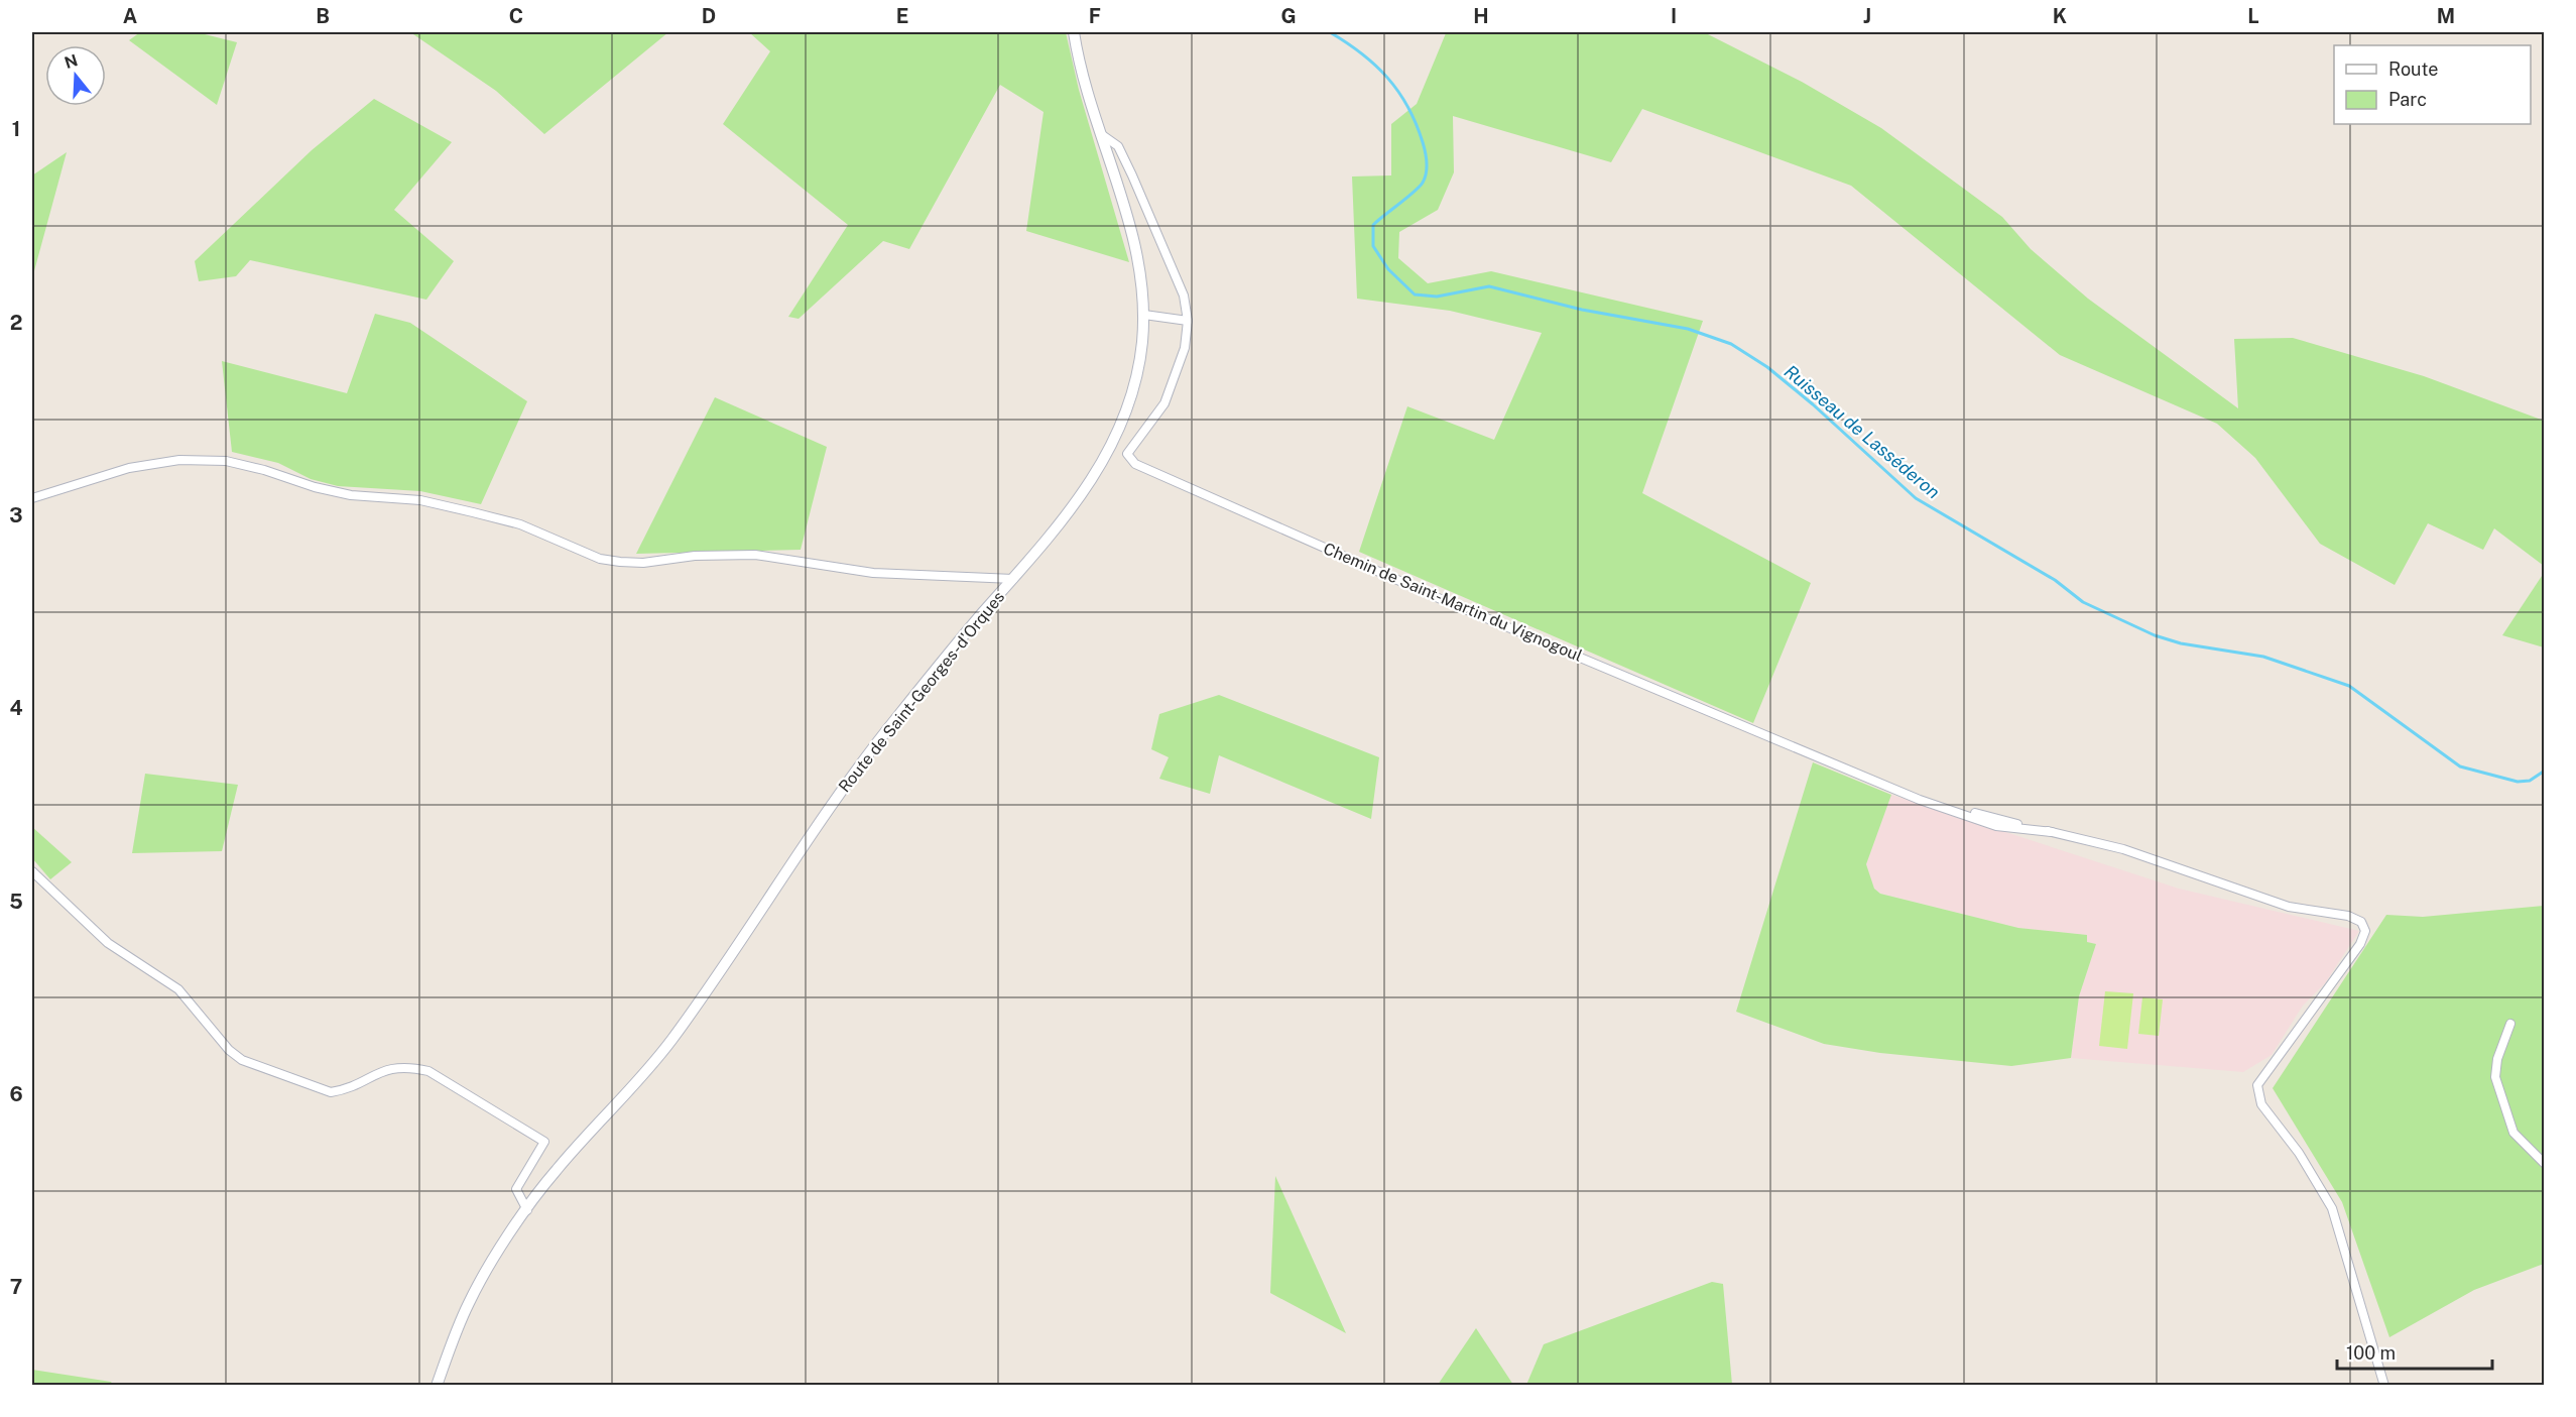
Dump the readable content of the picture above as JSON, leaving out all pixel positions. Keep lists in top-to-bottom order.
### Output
{
  "streets": {
    "street": ["Chemin de Saint-Martin du Vignogoul", "Route de Saint-Georges-d'Orques"]
  },
  "crossings": [
    ["Chemin de Saint-Martin du Vignogoul", "Route de Saint-Georges-d'Orques"]
  ],
  "water": ["Ruisseau de Lasséderon"],
  "legend": ["Route", "Parc"],
  "scale_bar": "100 m",
  "north": "top",
  "grid": {
    "columns": [
      "A",
      "B",
      "C",
      "D",
      "E",
      "F",
      "G",
      "H",
      "I",
      "J",
      "K",
      "L",
      "M"
    ],
    "rows": [
      "1",
      "2",
      "3",
      "4",
      "5",
      "6",
      "7"
    ]
  }
}
